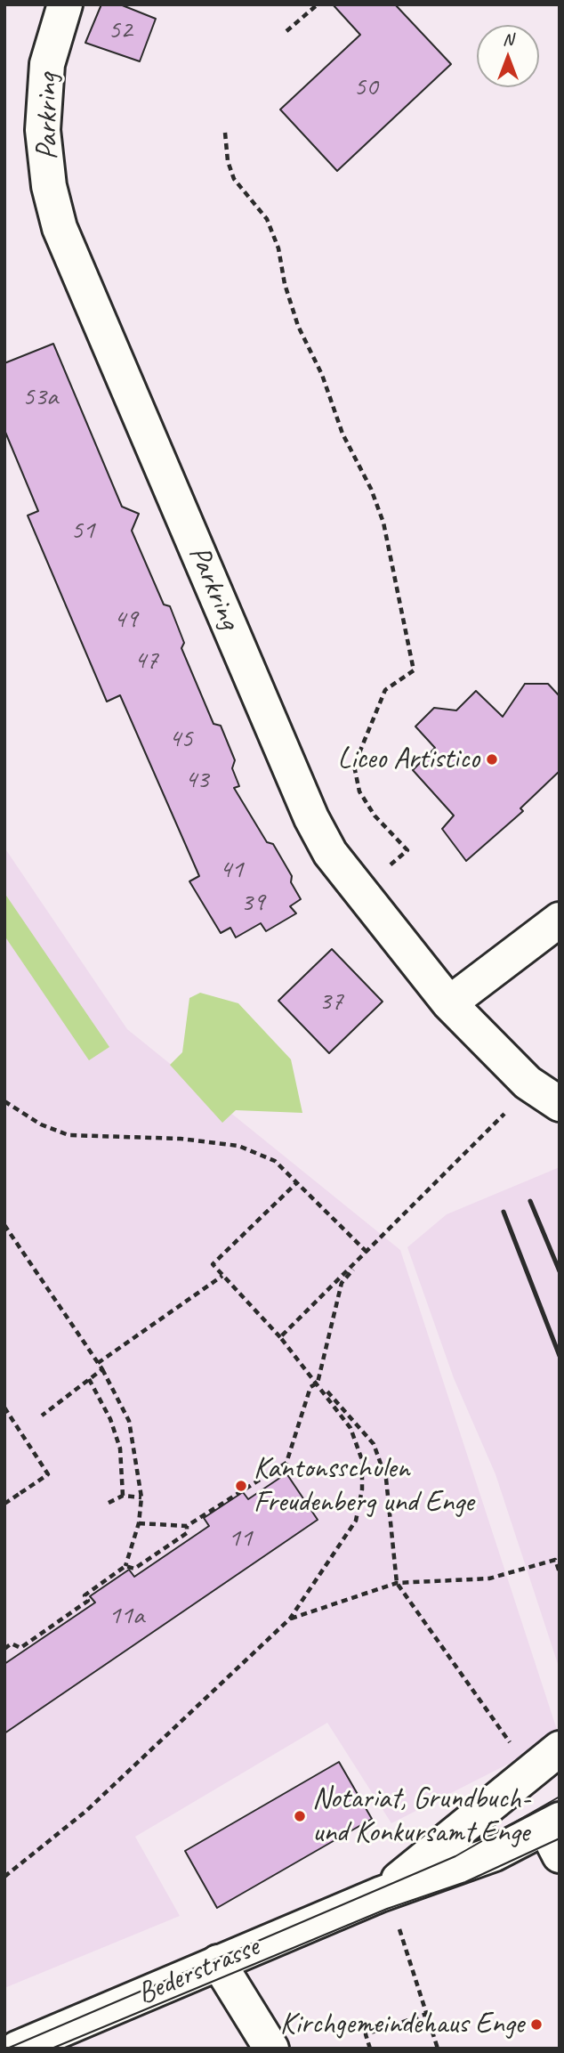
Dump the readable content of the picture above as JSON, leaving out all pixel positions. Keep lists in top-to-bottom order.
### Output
{
  "streets": {
    "street": ["Parkring", "Bederstrasse"]
  },
  "places": [
    "Liceo Artistico",
    "Kantonsschulen Freudenberg und Enge",
    "Notariat, Grundbuch- und Konkursamt Enge",
    "Kirchgemeindehaus Enge"
  ],
  "house_numbers": [
    "52",
    "50",
    "53a",
    "51",
    "49",
    "47",
    "45",
    "43",
    "41",
    "39",
    "37",
    "11",
    "11a"
  ],
  "north": "top"
}
